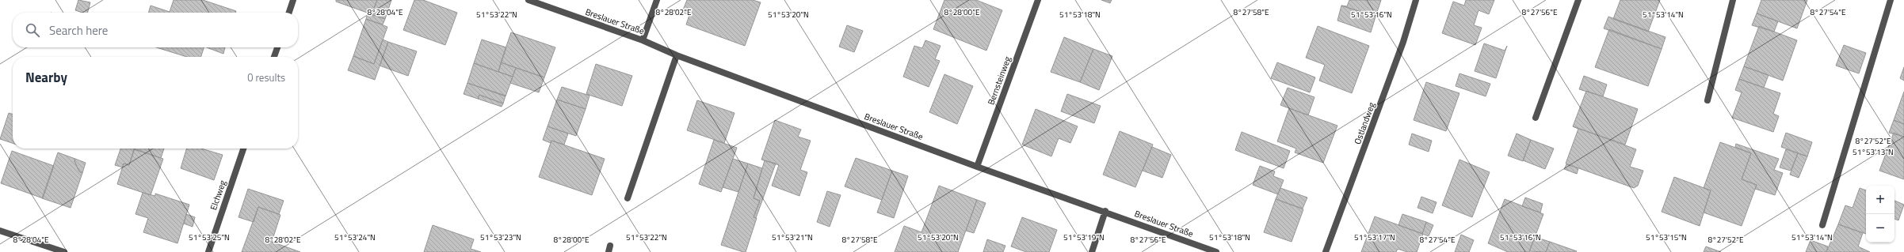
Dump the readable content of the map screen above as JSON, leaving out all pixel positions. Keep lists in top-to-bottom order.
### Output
{
  "streets": {
    "street": [
      "Breslauer Straße",
      "Bernsteinweg",
      "Ostlandweg",
      "Elchweg"
    ]
  },
  "crossings": [
    ["Breslauer Straße", "Bernsteinweg"]
  ],
  "page": {
    "search": "Search here",
    "heading": ["Nearby", "0 results"],
    "map_buttons": ["+", "−"]
  },
  "coordinates": [
    "8°27'56\"E",
    "8°27'54\"E",
    "8°28'02\"E",
    "8°27'58\"E",
    "8°28'04\"E",
    "8°28'00\"E",
    "51°53'22\"N",
    "51°53'18\"N",
    "51°53'16\"N",
    "51°53'14\"N",
    "51°53'20\"N",
    "8°27'52\"E",
    "51°53'13\"N",
    "51°53'25\"N",
    "51°53'24\"N",
    "51°53'23\"N",
    "51°53'21\"N",
    "51°53'19\"N",
    "51°53'17\"N",
    "51°53'15\"N"
  ]
}
